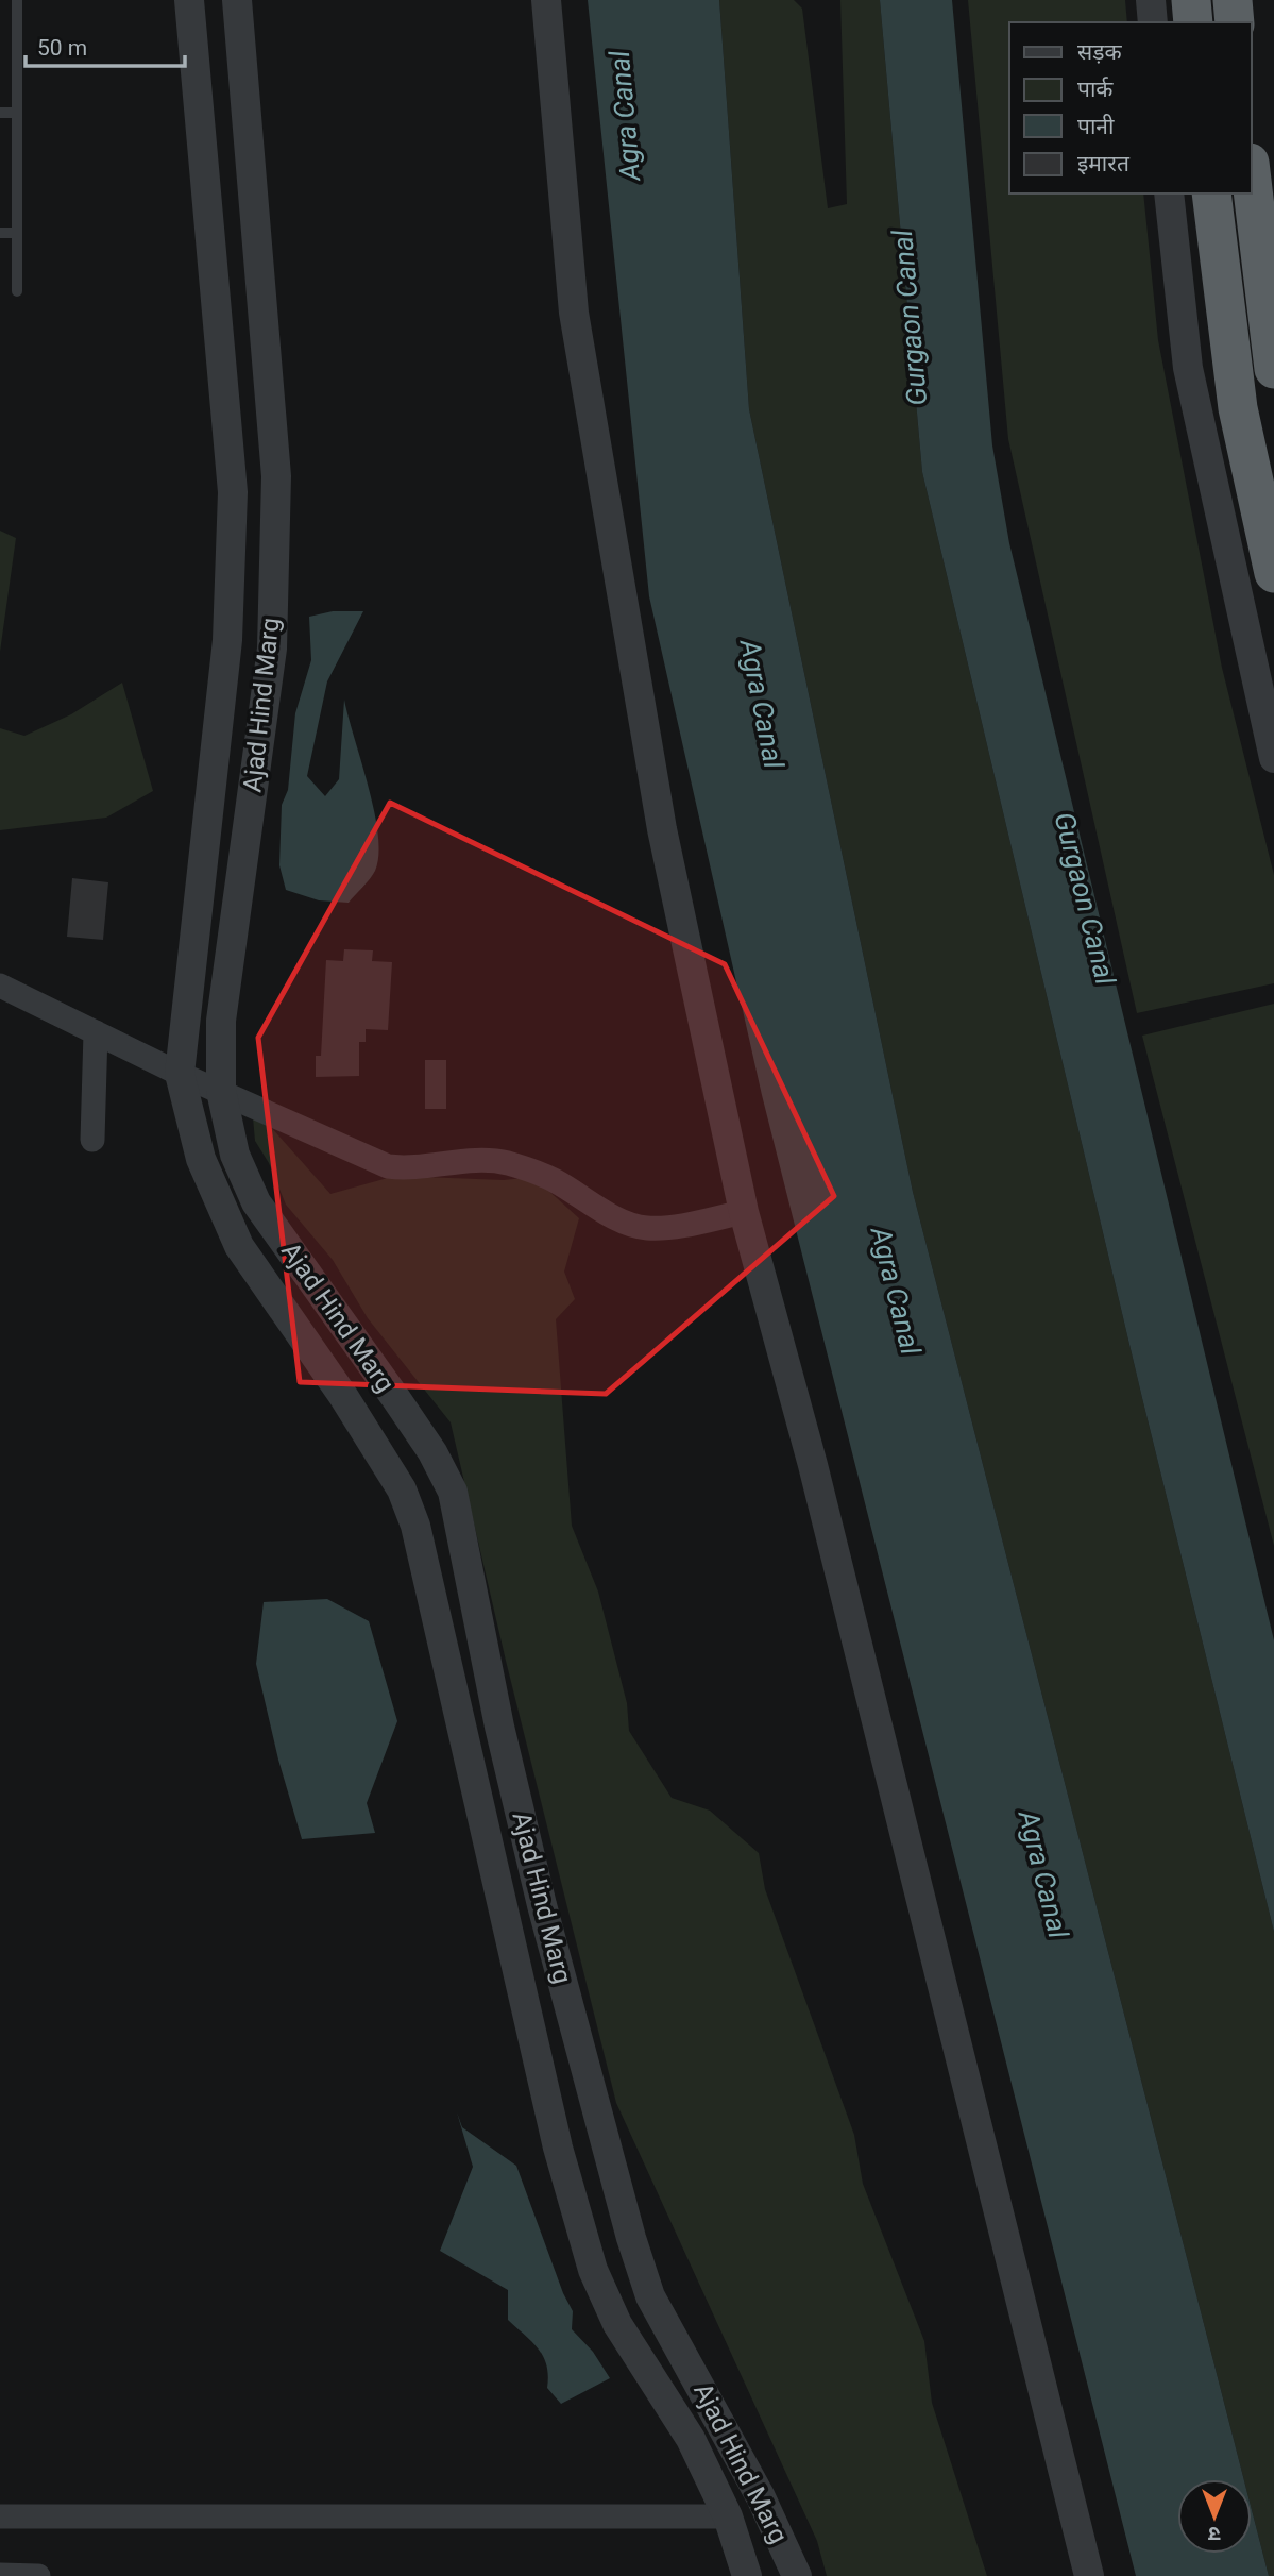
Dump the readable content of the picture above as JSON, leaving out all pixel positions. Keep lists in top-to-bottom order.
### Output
{
  "streets": {
    "street": ["Ajad Hind Marg"]
  },
  "water": ["Agra Canal", "Gurgaon Canal"],
  "legend": [
    "सड़क",
    "पार्क",
    "पानी",
    "इमारत"
  ],
  "scale_bar": "50 m",
  "north": "bottom"
}
